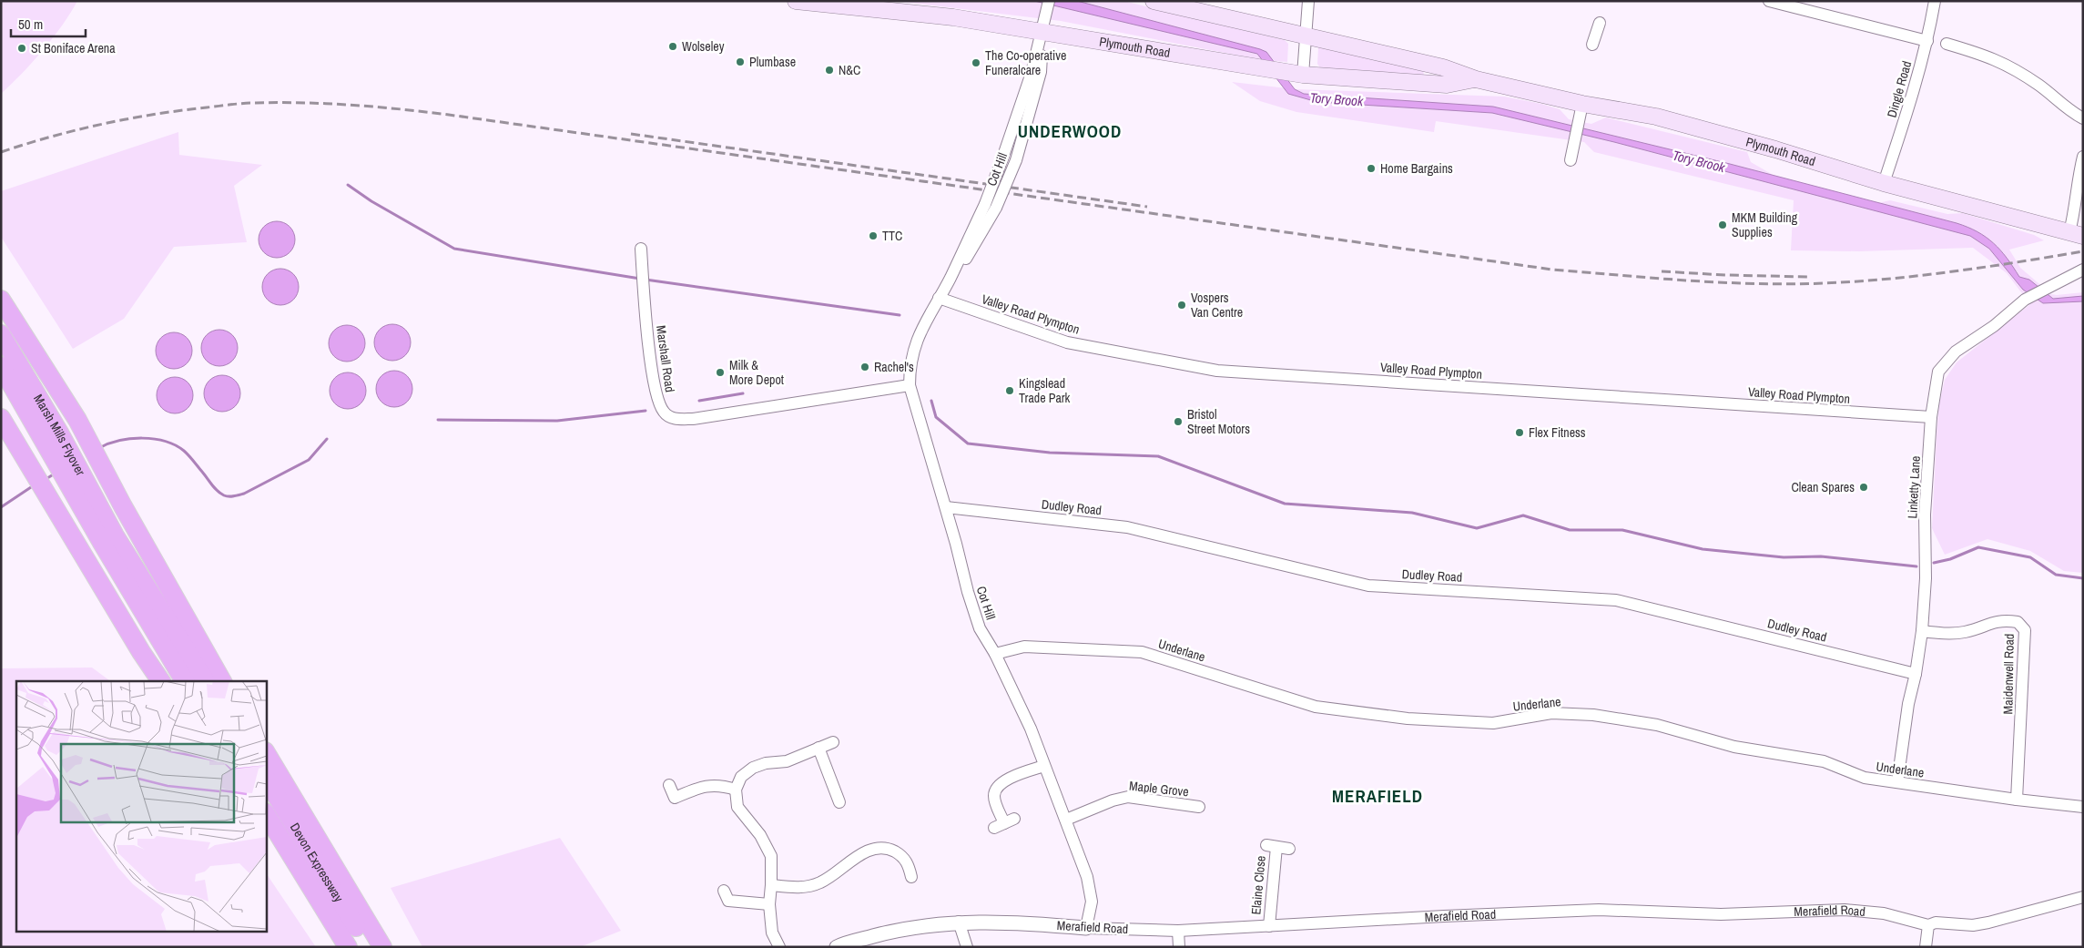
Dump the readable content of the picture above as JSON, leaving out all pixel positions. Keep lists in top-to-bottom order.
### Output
{
  "streets": {
    "highway": ["Marsh Mills Flyover", "Devon Expressway"],
    "main road": ["Plymouth Road"],
    "street": [
      "Dingle Road",
      "Cot Hill",
      "Valley Road Plympton",
      "Marshall Road",
      "Linketty Lane",
      "Dudley Road",
      "Underlane",
      "Maidenwell Road",
      "Maple Grove",
      "Elaine Close",
      "Merafield Road"
    ]
  },
  "crossings": [
    ["Plymouth Road", "Dingle Road"],
    ["Plymouth Road", "Cot Hill"],
    ["Cot Hill", "Valley Road Plympton"],
    ["Cot Hill", "Marshall Road"],
    ["Cot Hill", "Dudley Road"],
    ["Cot Hill", "Underlane"],
    ["Cot Hill", "Maple Grove"],
    ["Cot Hill", "Merafield Road"],
    ["Valley Road Plympton", "Linketty Lane"],
    ["Linketty Lane", "Dudley Road"],
    ["Linketty Lane", "Underlane"],
    ["Linketty Lane", "Maidenwell Road"],
    ["Underlane", "Maidenwell Road"],
    ["Elaine Close", "Merafield Road"]
  ],
  "districts": ["UNDERWOOD", "MERAFIELD"],
  "water": ["Tory Brook"],
  "places": [
    "Wolseley",
    "St Boniface Arena",
    "Plumbase",
    "The Co-operative Funeralcare",
    "N&C",
    "Home Bargains",
    "MKM Building Supplies",
    "TTC",
    "Vospers Van Centre",
    "Rachel's",
    "Milk & More Depot",
    "Kingslead Trade Park",
    "Bristol Street Motors",
    "Flex Fitness",
    "Clean Spares"
  ],
  "scale_bar": "50 m"
}
